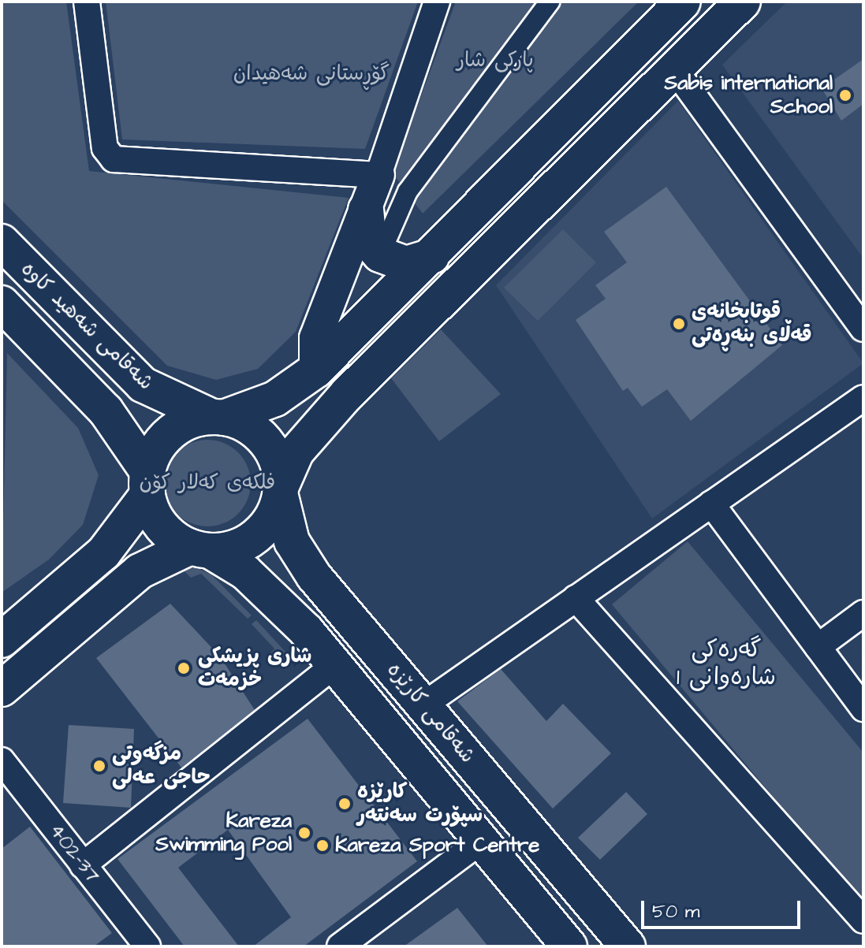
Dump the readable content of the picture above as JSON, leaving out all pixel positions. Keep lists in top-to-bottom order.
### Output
{
  "streets": {
    "main road": ["شەقامی شەهید کاوە", "شەقامی کارێزە"],
    "street": ["402-37"]
  },
  "crossings": [
    ["شەقامی شەهید کاوە", "شەقامی کارێزە"]
  ],
  "districts": ["گەرەکی شارەوانی 1"],
  "parks": ["پارکی شار", "گۆڕستانی شەهیدان", "فلکەی کەلار کۆن"],
  "places": [
    "Sabis international School",
    "قوتابخانەی قەڵای بنەڕەتی",
    "شاری پزیشکی خزمەت",
    "مزگەوتی حاجی عەلی",
    "کارێزە سپۆرت سەنتەر",
    "Kareza Swimming Pool",
    "Kareza Sport Centre"
  ],
  "scale_bar": "50 m"
}
